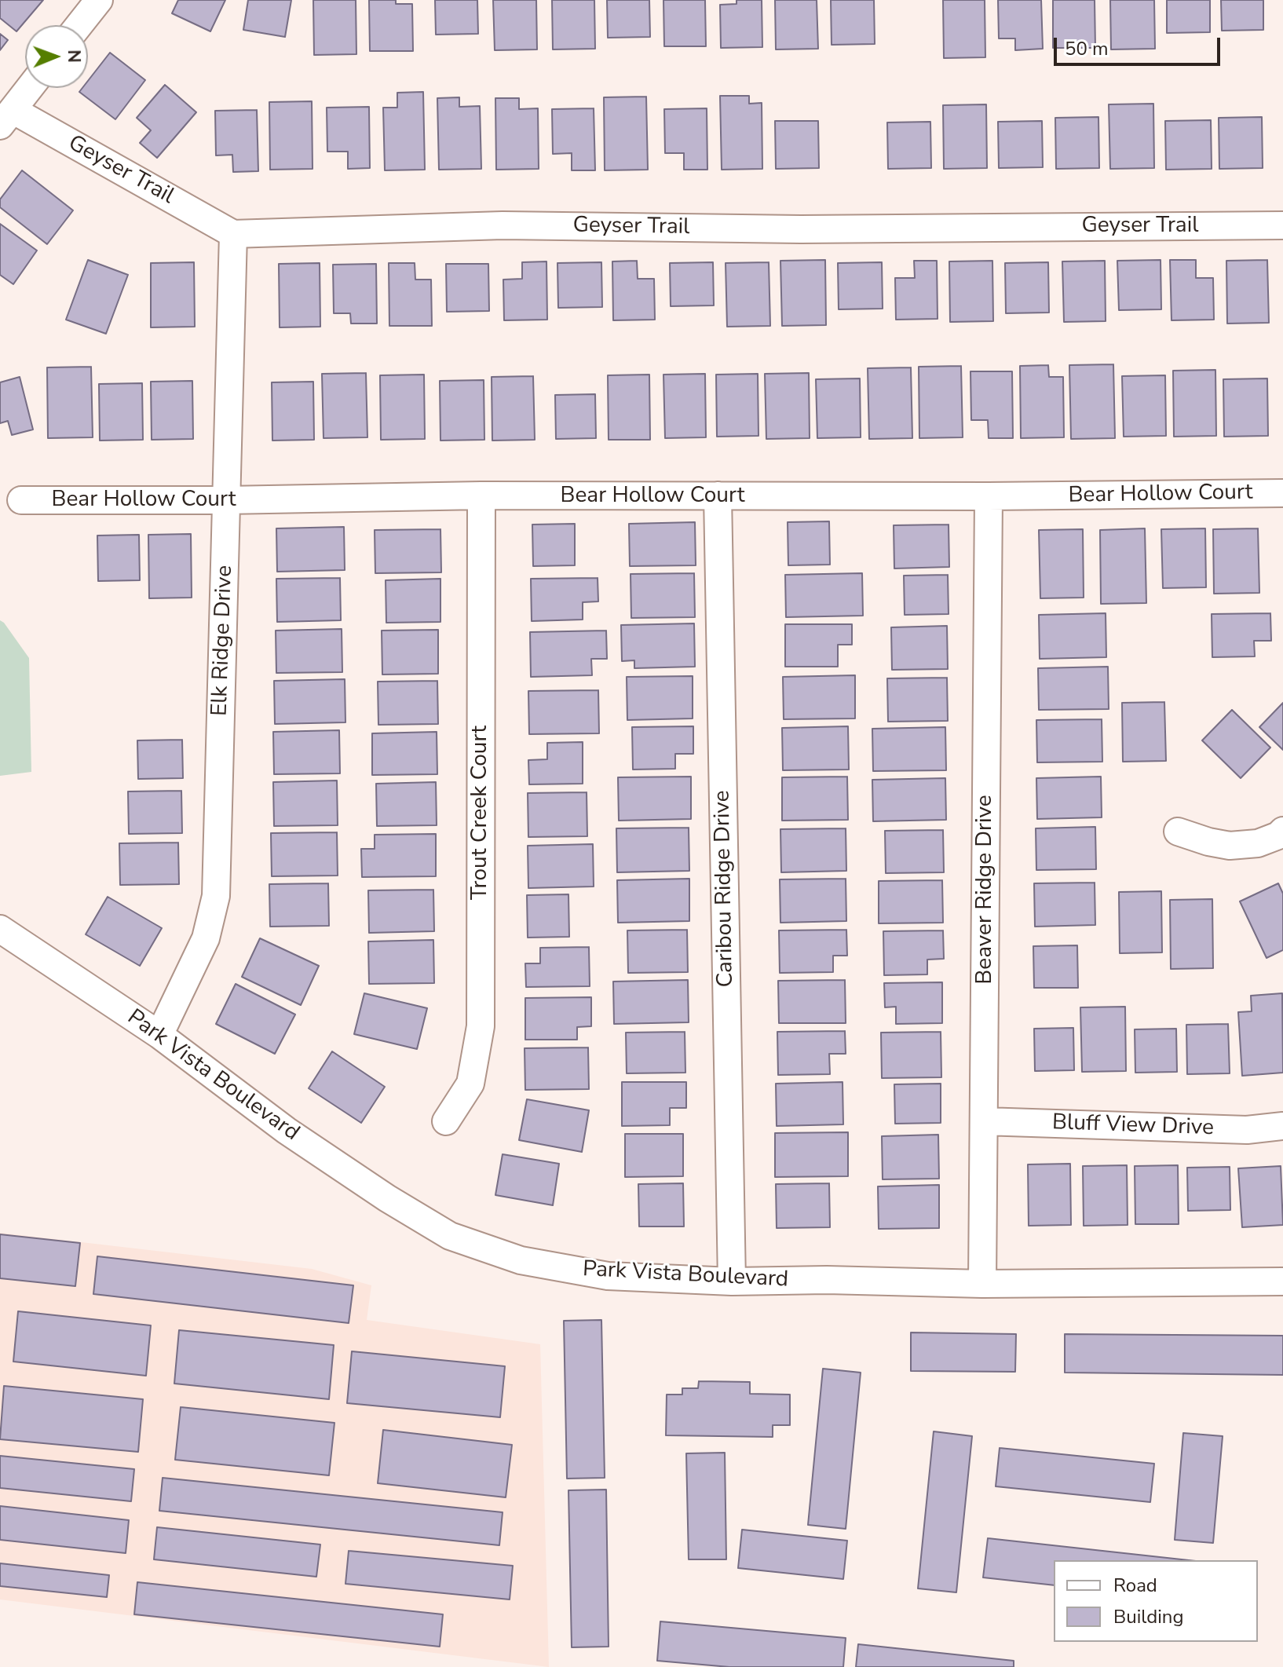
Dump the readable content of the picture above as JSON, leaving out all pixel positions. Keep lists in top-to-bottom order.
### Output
{
  "streets": {
    "street": [
      "Geyser Trail",
      "Bear Hollow Court",
      "Elk Ridge Drive",
      "Trout Creek Court",
      "Caribou Ridge Drive",
      "Beaver Ridge Drive",
      "Park Vista Boulevard",
      "Bluff View Drive"
    ]
  },
  "crossings": [
    ["Geyser Trail", "Elk Ridge Drive"],
    ["Bear Hollow Court", "Elk Ridge Drive"],
    ["Bear Hollow Court", "Trout Creek Court"],
    ["Bear Hollow Court", "Caribou Ridge Drive"],
    ["Bear Hollow Court", "Beaver Ridge Drive"],
    ["Elk Ridge Drive", "Park Vista Boulevard"],
    ["Caribou Ridge Drive", "Park Vista Boulevard"],
    ["Beaver Ridge Drive", "Park Vista Boulevard"],
    ["Beaver Ridge Drive", "Bluff View Drive"]
  ],
  "legend": ["Road", "Building"],
  "scale_bar": "50 m",
  "north": "right"
}
